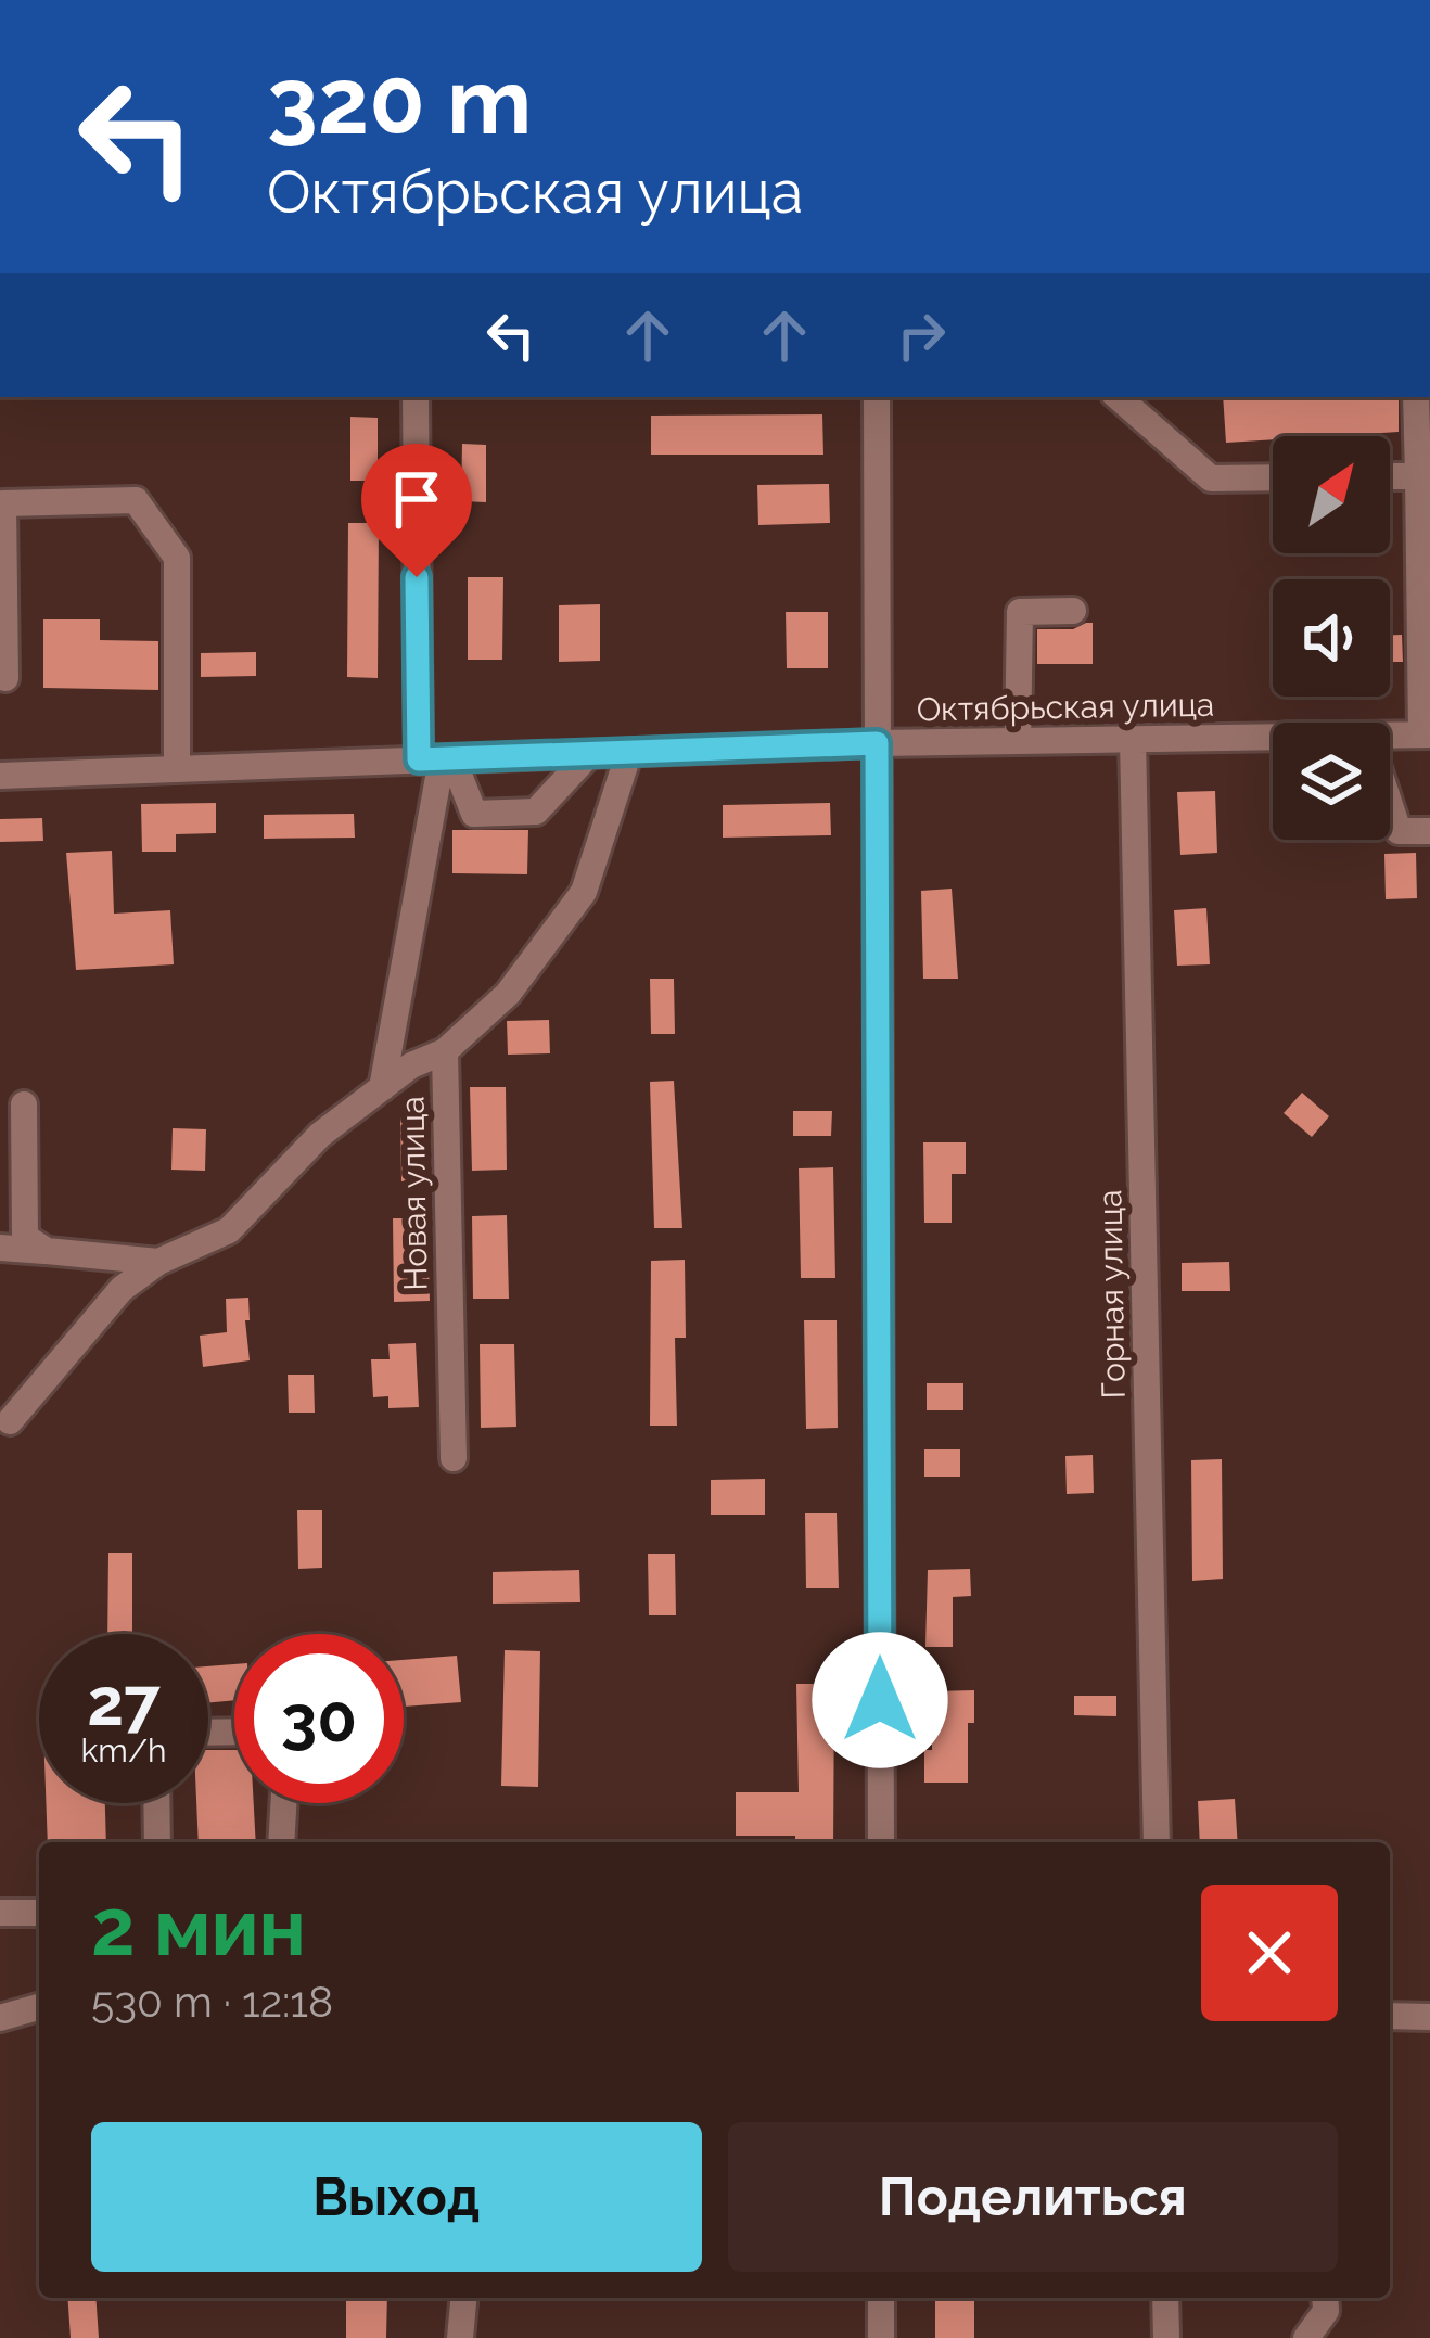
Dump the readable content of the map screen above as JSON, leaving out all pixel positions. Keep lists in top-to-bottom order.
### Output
{
  "streets": {
    "street": ["Октябрьская улица", "Новая улица", "Горная улица"]
  },
  "crossings": [
    ["Октябрьская улица", "Новая улица"],
    ["Октябрьская улица", "Горная улица"]
  ],
  "north": "top right",
  "page": {
    "turn": ["320 m", "Октябрьская улица"],
    "speed": "27 km/h",
    "limit": "30",
    "heading": ["2 мин", "530 m · 12:18"],
    "buttons": ["Выход", "Поделиться"]
  }
}
